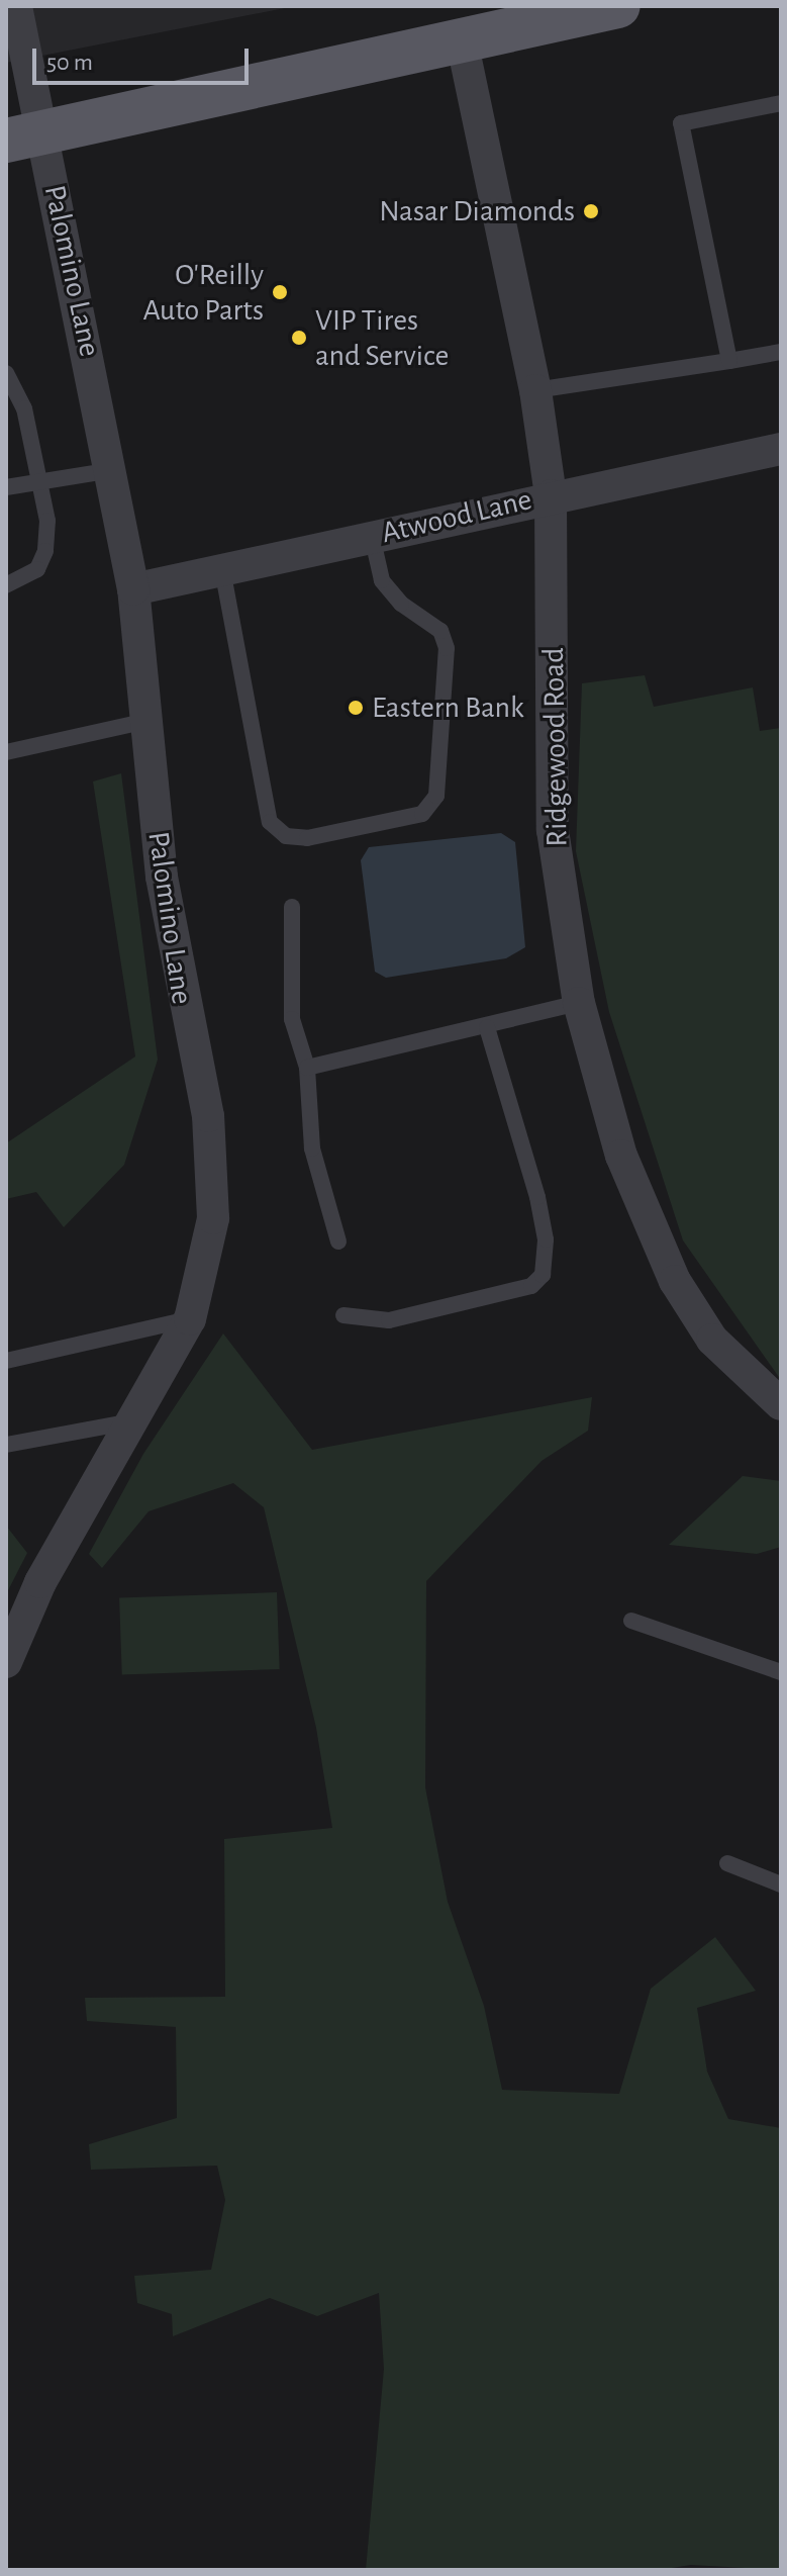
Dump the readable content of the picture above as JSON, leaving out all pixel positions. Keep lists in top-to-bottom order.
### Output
{
  "streets": {
    "street": ["Palomino Lane", "Atwood Lane", "Ridgewood Road"]
  },
  "crossings": [
    ["Palomino Lane", "Atwood Lane"],
    ["Atwood Lane", "Ridgewood Road"]
  ],
  "places": [
    "Nasar Diamonds",
    "O'Reilly Auto Parts",
    "VIP Tires and Service",
    "Eastern Bank"
  ],
  "scale_bar": "50 m"
}
